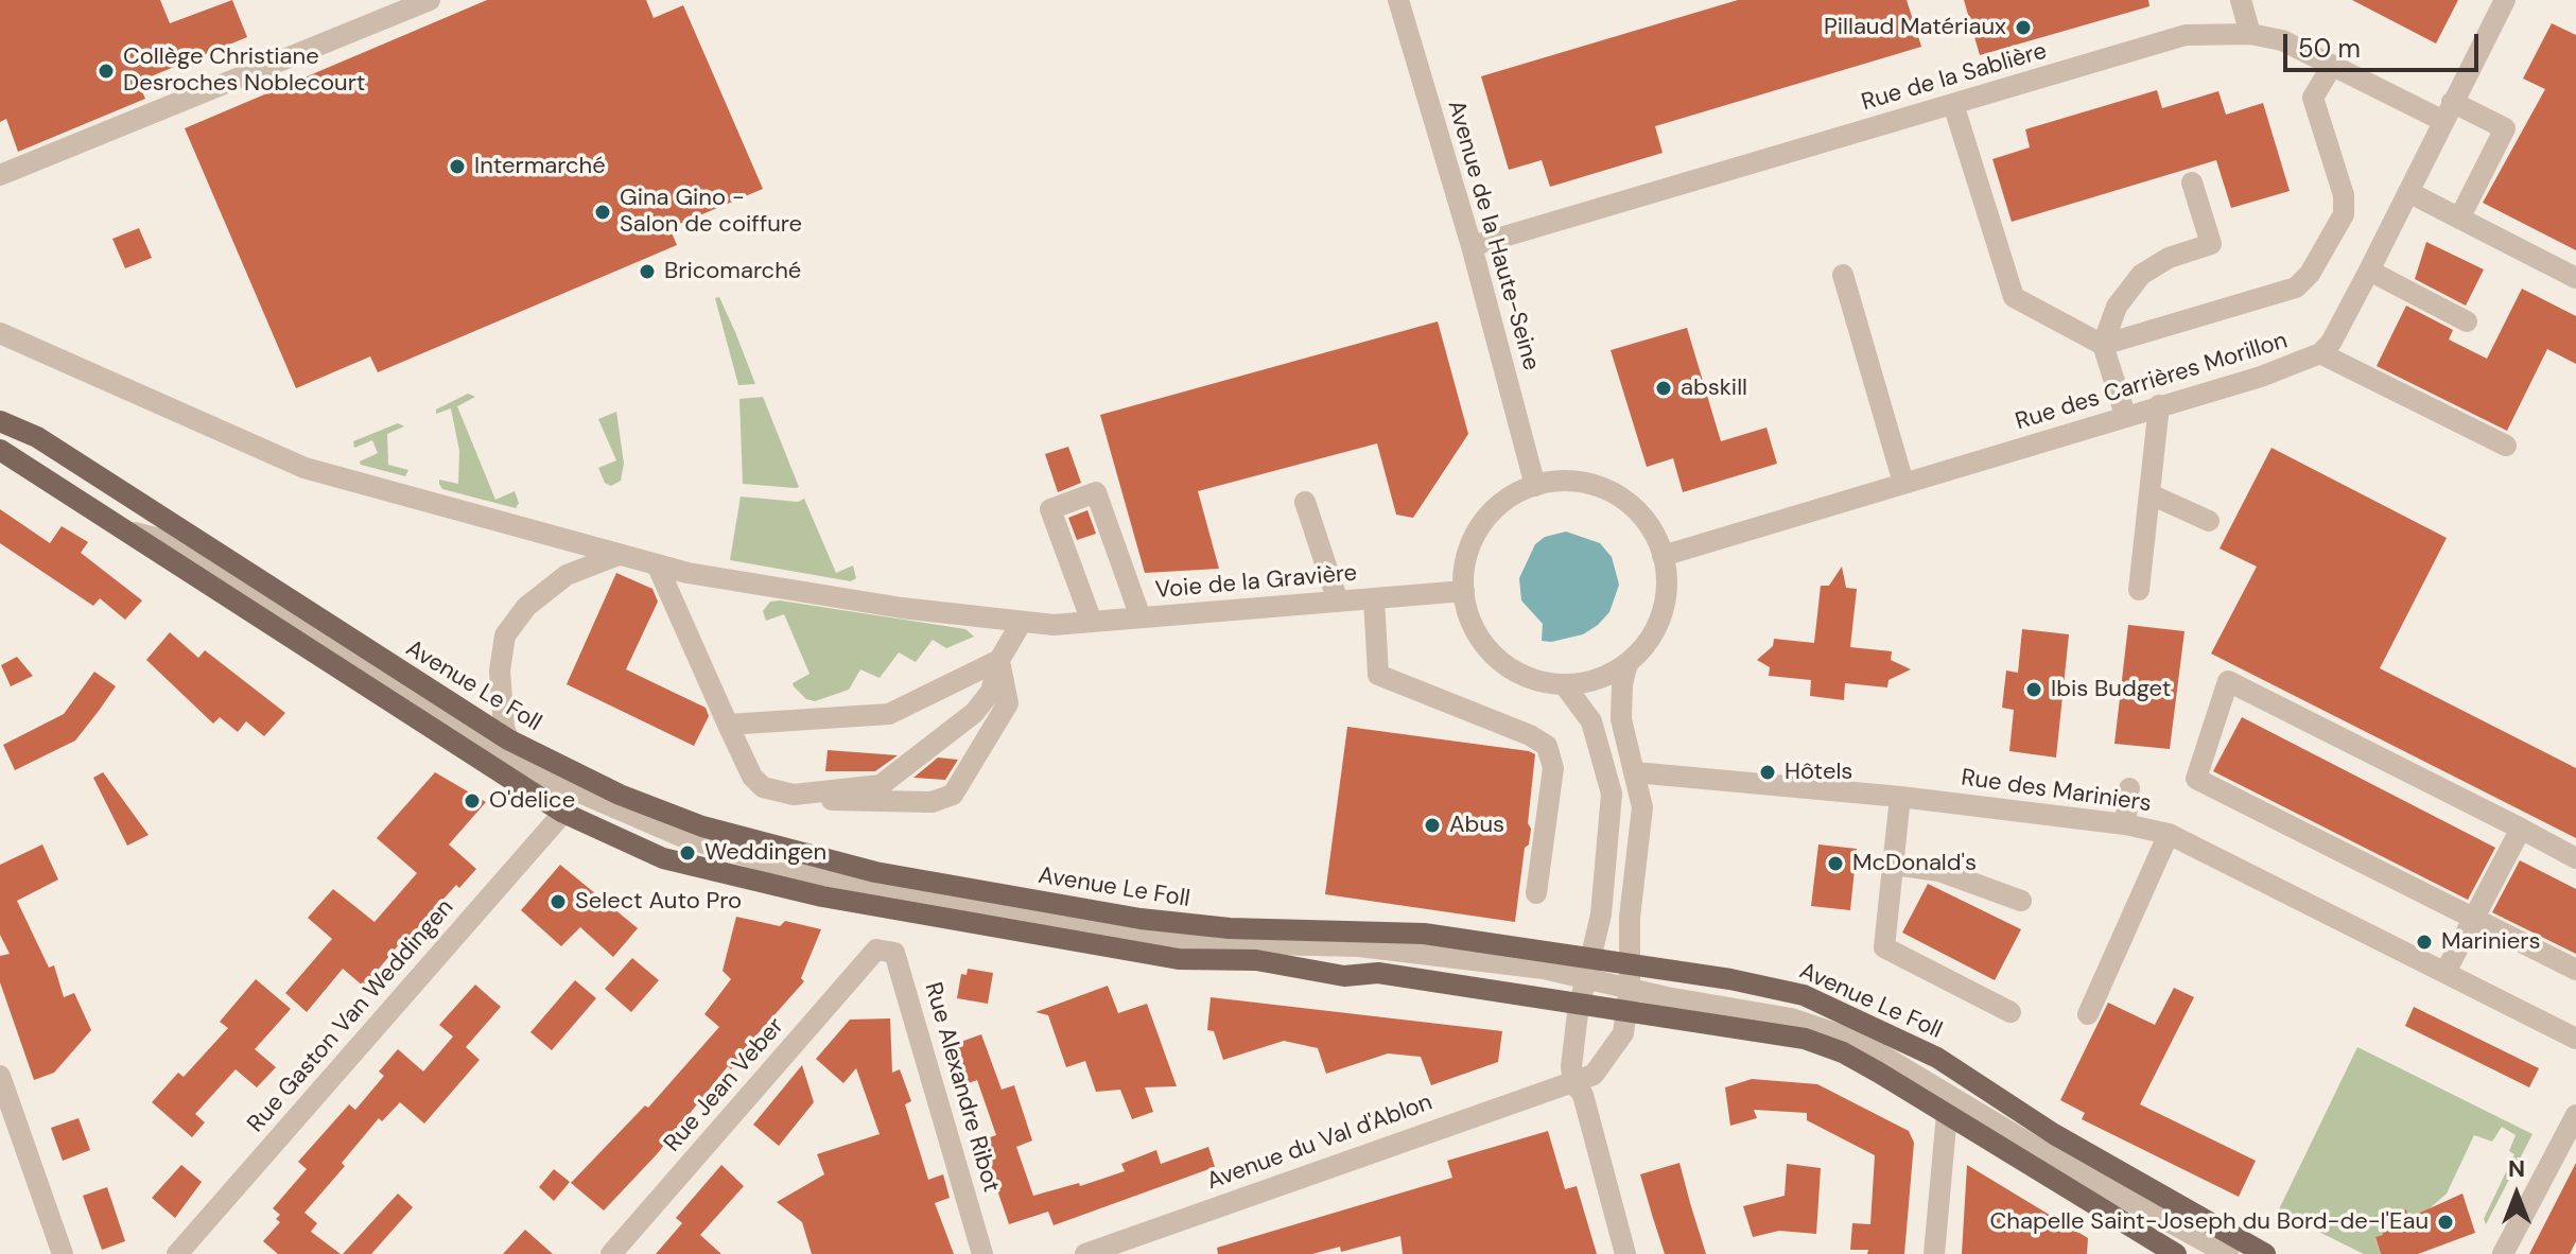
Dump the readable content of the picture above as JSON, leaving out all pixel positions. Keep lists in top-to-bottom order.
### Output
{
  "streets": {
    "main road": ["Avenue Le Foll"],
    "street": [
      "Rue de la Sablière",
      "Avenue de la Haute-Seine",
      "Rue des Carrières Morillon",
      "Voie de la Gravière",
      "Rue des Mariniers",
      "Rue Gaston Van Weddingen",
      "Rue Jean Veber",
      "Rue Alexandre Ribot",
      "Avenue du Val d'Ablon"
    ]
  },
  "crossings": [
    ["Rue de la Sablière", "Avenue de la Haute-Seine"],
    ["Rue de la Sablière", "Rue des Carrières Morillon"],
    ["Avenue de la Haute-Seine", "Rue des Carrières Morillon"],
    ["Avenue de la Haute-Seine", "Voie de la Gravière"],
    ["Rue des Carrières Morillon", "Voie de la Gravière"],
    ["Avenue Le Foll", "Rue Gaston Van Weddingen"],
    ["Avenue Le Foll", "Avenue du Val d'Ablon"],
    ["Rue Jean Veber", "Rue Alexandre Ribot"]
  ],
  "places": [
    "Pillaud Matériaux",
    "Collège Christiane Desroches Noblecourt",
    "Intermarché",
    "Gina Gino - Salon de coiffure",
    "Bricomarché",
    "abskill",
    "Ibis Budget",
    "Hôtels",
    "O'delice",
    "Abus",
    "Weddingen",
    "McDonald's",
    "Select Auto Pro",
    "Mariniers",
    "Chapelle Saint-Joseph du Bord-de-l'Eau"
  ],
  "scale_bar": "50 m",
  "north": "top"
}
